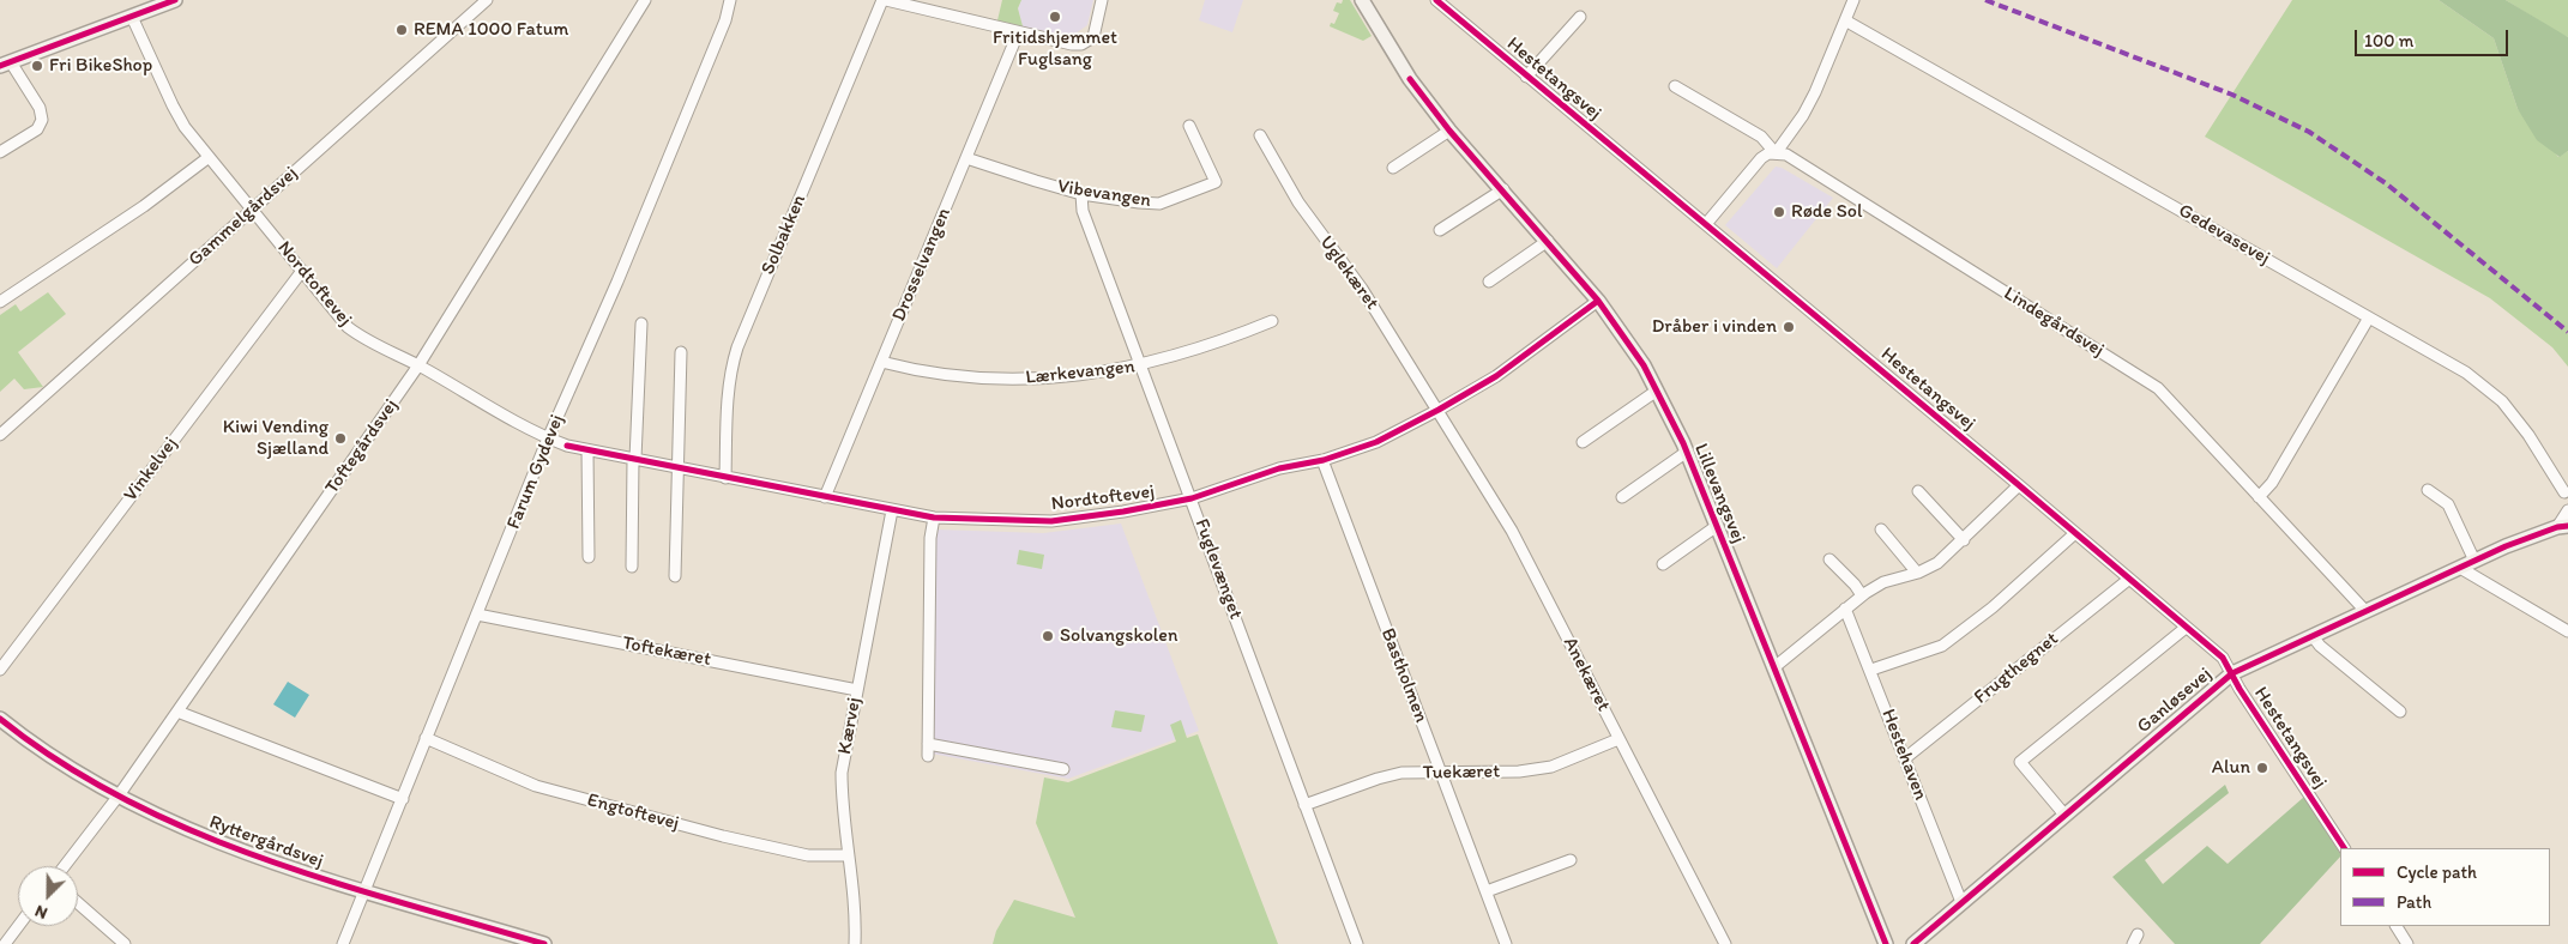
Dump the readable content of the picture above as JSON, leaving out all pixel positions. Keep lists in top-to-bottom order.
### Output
{
  "streets": {
    "street": [
      "Hestetangsvej",
      "Vibevangen",
      "Gammelgårdsvej",
      "Solbakken",
      "Gedevasevej",
      "Drosselvangen",
      "Uglekæret",
      "Nordtoftevej",
      "Lindegårdsvej",
      "Lærkevangen",
      "Toftegårdsvej",
      "Vinkelvej",
      "Farum Gydevej",
      "Lillevangsvej",
      "Fuglevænget",
      "Toftekæret",
      "Frugthegnet",
      "Anekæret",
      "Bastholmen",
      "Ganløsevej",
      "Kærvej",
      "Hestehaven",
      "Tuekæret",
      "Engtoftevej",
      "Ryttergårdsvej"
    ]
  },
  "crossings": [
    ["Hestetangsvej", "Frugthegnet"],
    ["Hestetangsvej", "Ganløsevej"],
    ["Vibevangen", "Drosselvangen"],
    ["Vibevangen", "Fuglevænget"],
    ["Gammelgårdsvej", "Nordtoftevej"],
    ["Solbakken", "Nordtoftevej"],
    ["Drosselvangen", "Nordtoftevej"],
    ["Drosselvangen", "Lærkevangen"],
    ["Uglekæret", "Nordtoftevej"],
    ["Uglekæret", "Anekæret"],
    ["Nordtoftevej", "Toftegårdsvej"],
    ["Nordtoftevej", "Vinkelvej"],
    ["Nordtoftevej", "Farum Gydevej"],
    ["Nordtoftevej", "Lillevangsvej"],
    ["Nordtoftevej", "Fuglevænget"],
    ["Nordtoftevej", "Anekæret"],
    ["Nordtoftevej", "Bastholmen"],
    ["Nordtoftevej", "Kærvej"],
    ["Lindegårdsvej", "Ganløsevej"],
    ["Lærkevangen", "Fuglevænget"],
    ["Toftegårdsvej", "Ryttergårdsvej"],
    ["Farum Gydevej", "Toftekæret"],
    ["Farum Gydevej", "Engtoftevej"],
    ["Farum Gydevej", "Ryttergårdsvej"],
    ["Fuglevænget", "Tuekæret"],
    ["Toftekæret", "Kærvej"],
    ["Frugthegnet", "Hestehaven"],
    ["Anekæret", "Tuekæret"],
    ["Bastholmen", "Tuekæret"],
    ["Ganløsevej", "Hestehaven"],
    ["Kærvej", "Engtoftevej"]
  ],
  "places": [
    "Fritidshjemmet Fuglsang",
    "REMA 1000 Fatum",
    "Fri BikeShop",
    "Røde Sol",
    "Dråber i vinden",
    "Kiwi Vending Sjælland",
    "Solvangskolen",
    "Alun"
  ],
  "legend": ["Cycle path", "Path"],
  "scale_bar": "100 m",
  "north": "bottom left"
}
